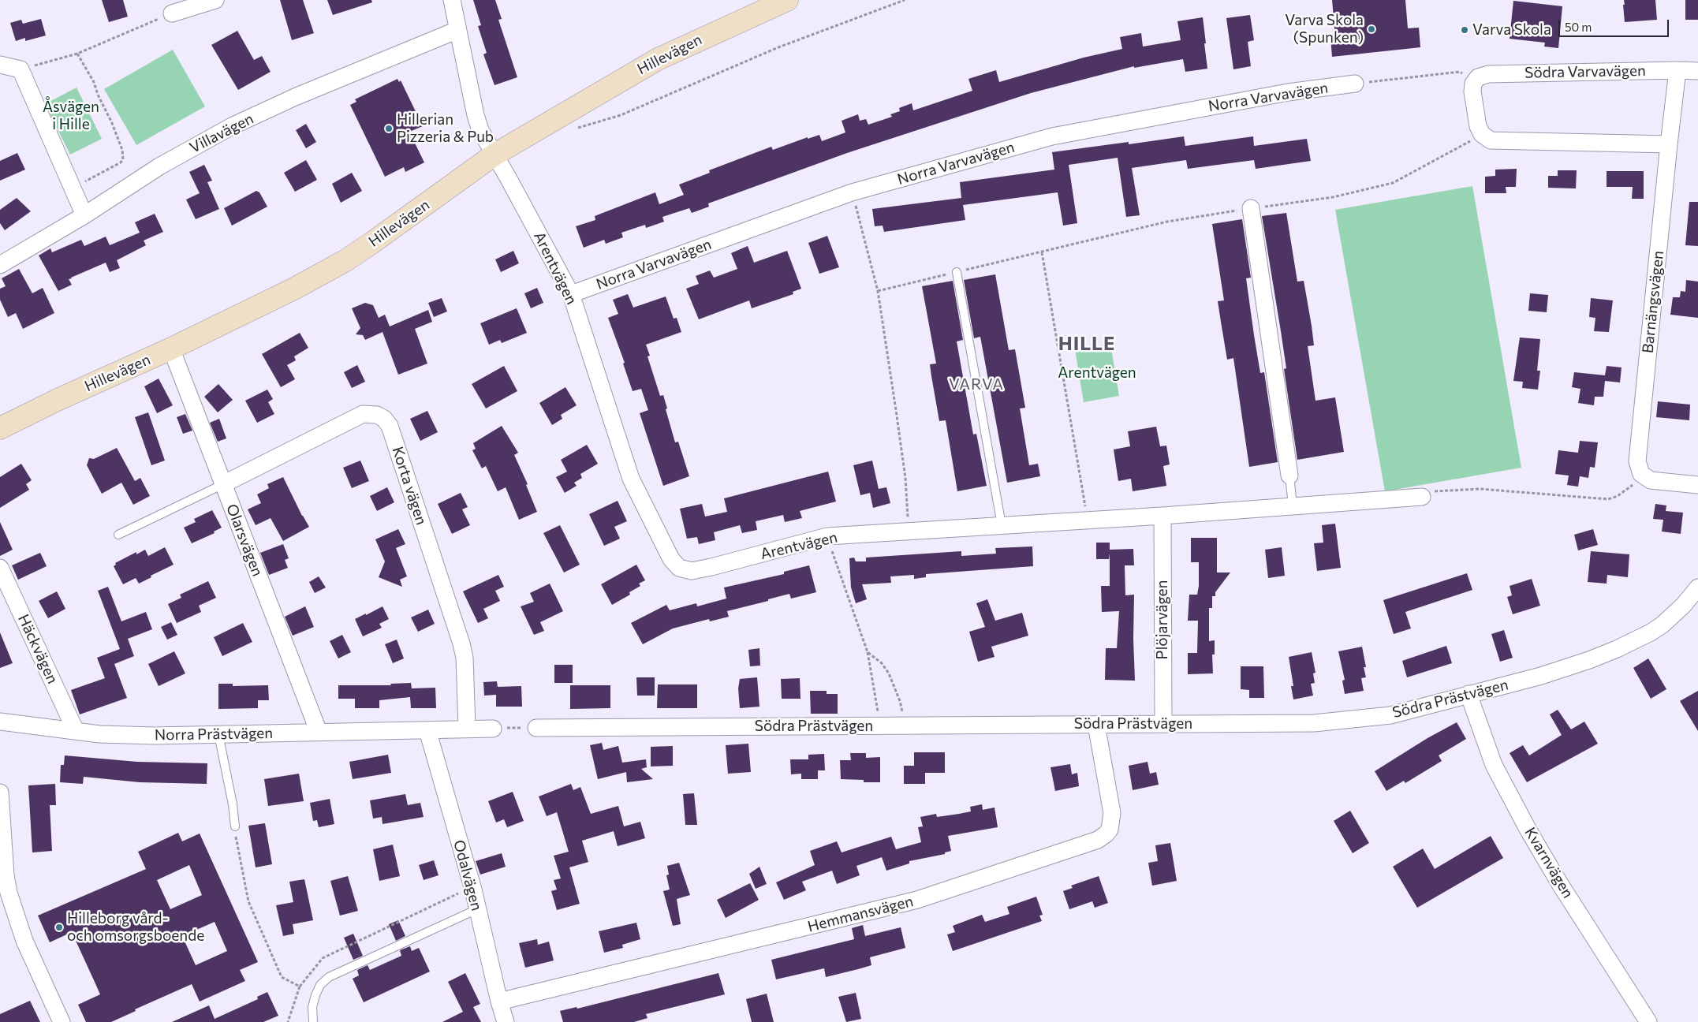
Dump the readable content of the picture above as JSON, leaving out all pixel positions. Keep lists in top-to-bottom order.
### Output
{
  "streets": {
    "street": [
      "Hillevägen",
      "Södra Varvavägen",
      "Norra Varvavägen",
      "Villavägen",
      "Arentvägen",
      "Barnängsvägen",
      "Korta vägen",
      "Olarsvägen",
      "Plöjarvägen",
      "Häckvägen",
      "Södra Prästvägen",
      "Norra Prästvägen",
      "Kvarnvägen",
      "Odalvägen",
      "Hemmansvägen"
    ]
  },
  "crossings": [
    ["Hillevägen", "Arentvägen"],
    ["Hillevägen", "Olarsvägen"],
    ["Södra Varvavägen", "Barnängsvägen"],
    ["Norra Varvavägen", "Arentvägen"],
    ["Arentvägen", "Plöjarvägen"],
    ["Korta vägen", "Olarsvägen"],
    ["Olarsvägen", "Norra Prästvägen"],
    ["Plöjarvägen", "Södra Prästvägen"],
    ["Häckvägen", "Norra Prästvägen"],
    ["Södra Prästvägen", "Kvarnvägen"],
    ["Södra Prästvägen", "Hemmansvägen"],
    ["Norra Prästvägen", "Odalvägen"],
    ["Odalvägen", "Hemmansvägen"]
  ],
  "districts": ["HILLE", "VARVA"],
  "parks": ["Åsvägen i Hille", "Arentvägen"],
  "places": [
    "Varva Skola (Spunken)",
    "Varva Skola",
    "Hillerian Pizzeria & Pub",
    "Hilleborg vård- och omsorgsboende"
  ],
  "scale_bar": "50 m"
}
